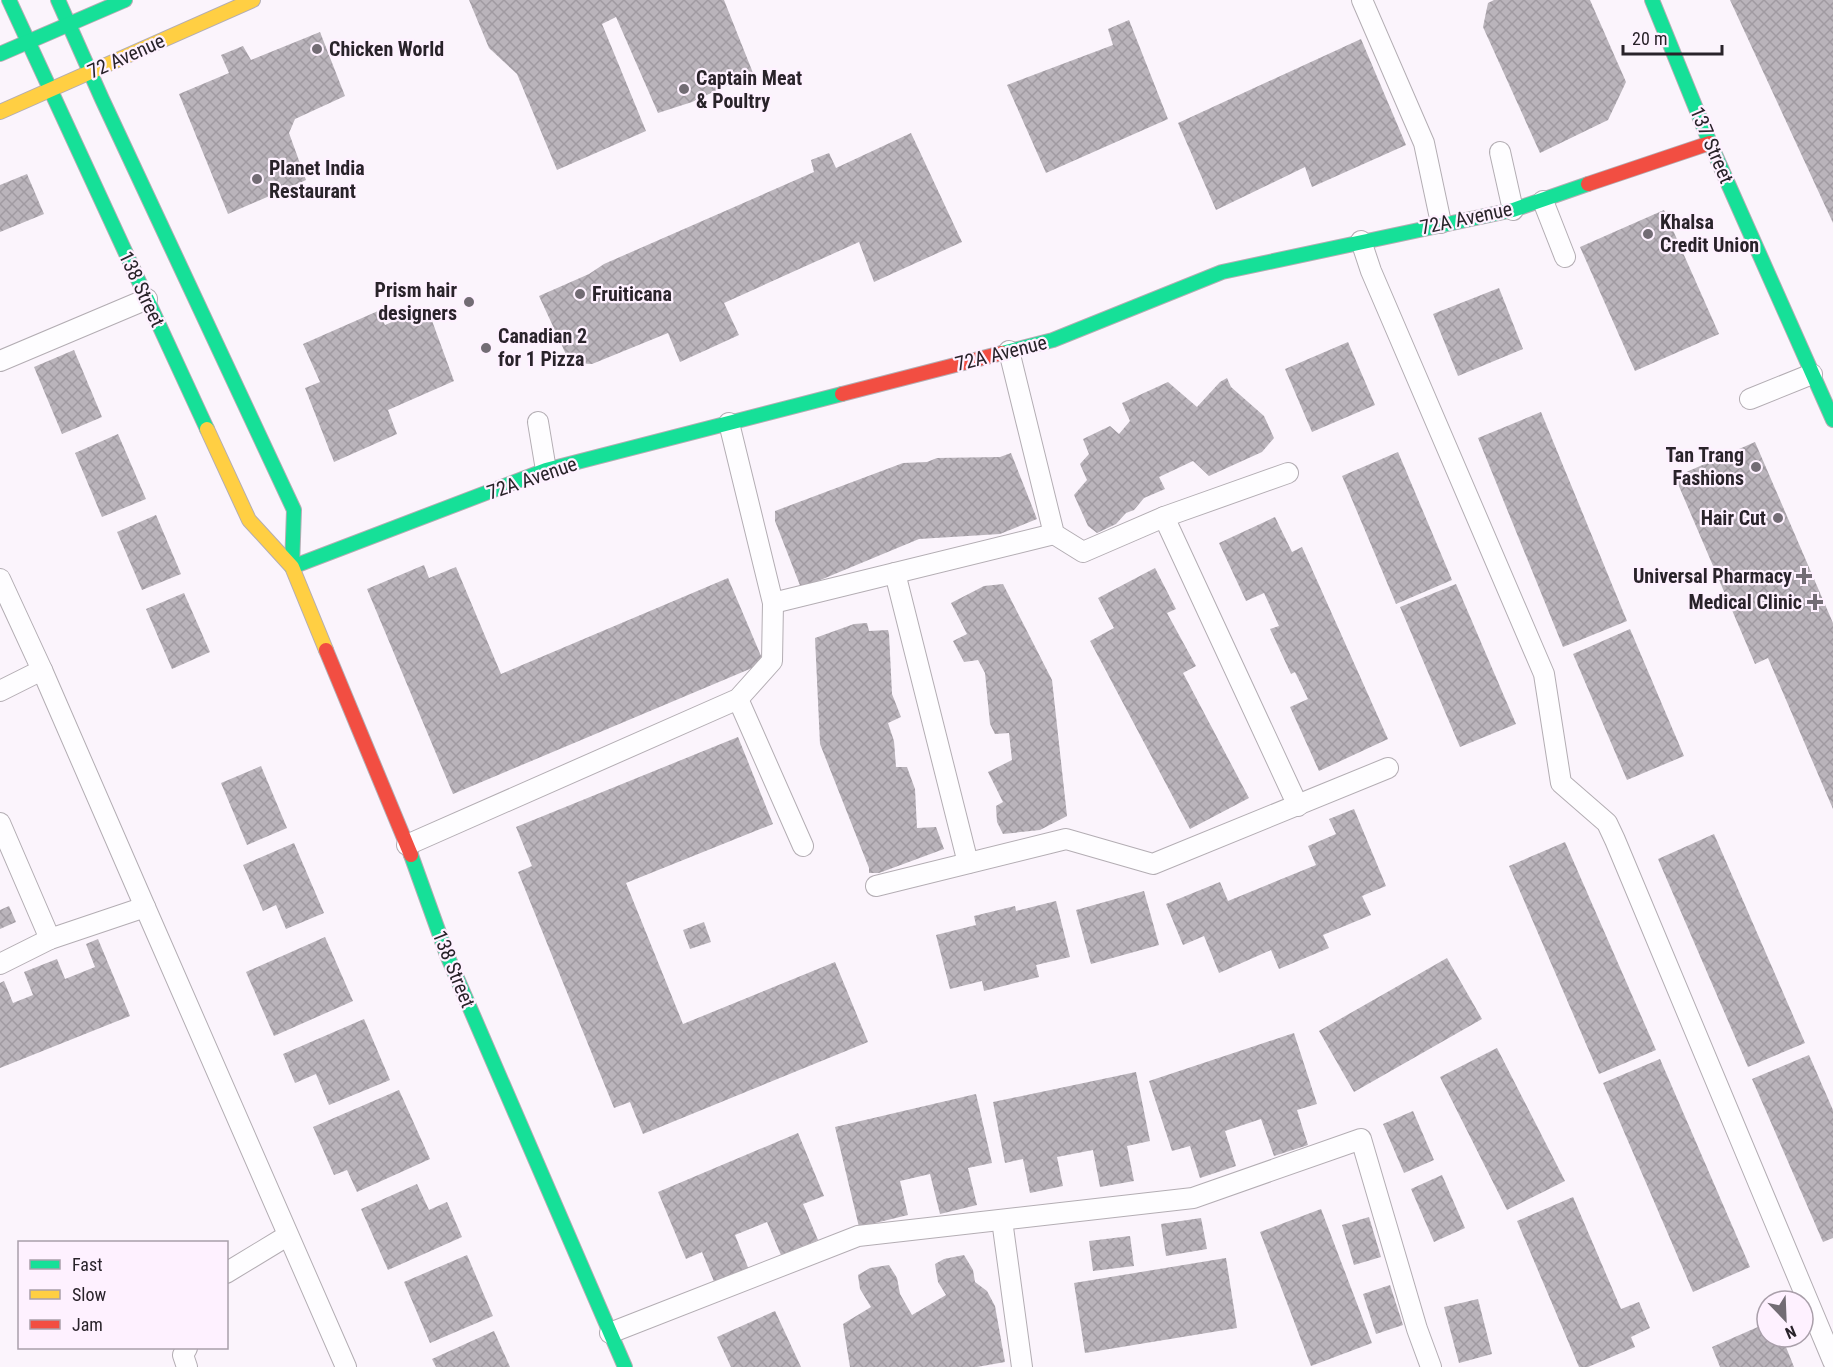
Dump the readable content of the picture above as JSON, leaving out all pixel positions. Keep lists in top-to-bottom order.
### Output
{
  "streets": {
    "main road": [
      "72 Avenue",
      "137 Street",
      "72A Avenue",
      "138 Street"
    ]
  },
  "crossings": [
    ["72 Avenue", "138 Street"],
    ["137 Street", "72A Avenue"],
    ["72A Avenue", "138 Street"]
  ],
  "places": {
    "other": [
      "Chicken World",
      "Captain Meat & Poultry",
      "Planet India Restaurant",
      "Khalsa Credit Union",
      "Fruiticana",
      "Prism hair designers",
      "Canadian 2 for 1 Pizza",
      "Tan Trang Fashions",
      "Hair Cut"
    ],
    "health": ["Universal Pharmacy", "Medical Clinic"]
  },
  "legend": ["Fast", "Slow", "Jam"],
  "scale_bar": "20 m",
  "north": "bottom right"
}
